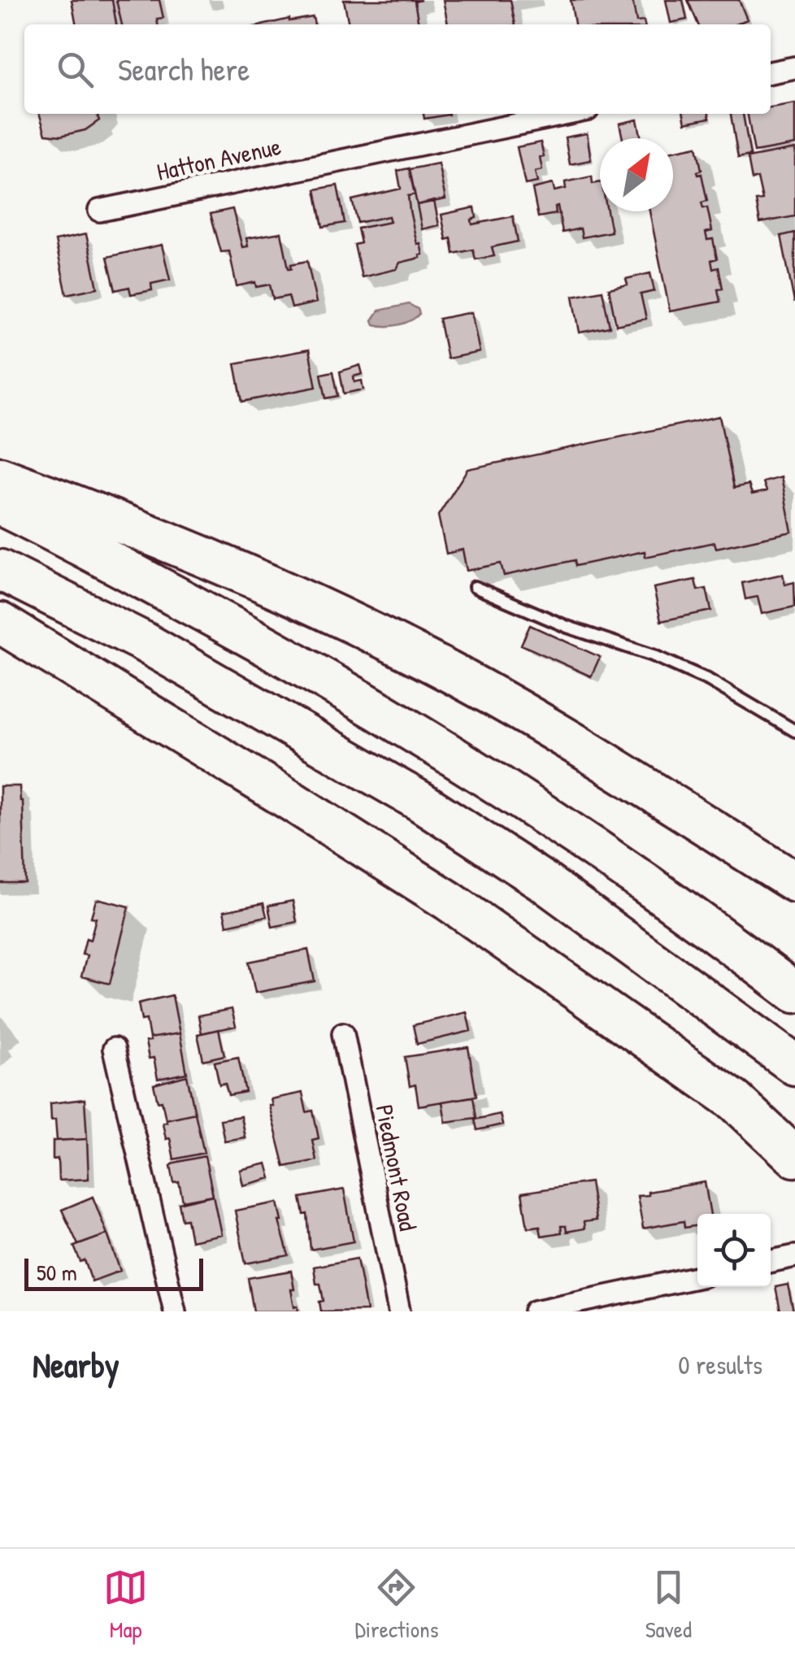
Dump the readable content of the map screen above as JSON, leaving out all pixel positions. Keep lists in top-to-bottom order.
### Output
{
  "streets": {
    "street": ["Hatton Avenue", "Piedmont Road"]
  },
  "scale_bar": "50 m",
  "north": "top right",
  "page": {
    "search": "Search here",
    "scale": "50 m",
    "heading": ["Nearby", "0 results"],
    "nav": ["Map", "Directions", "Saved"]
  }
}
